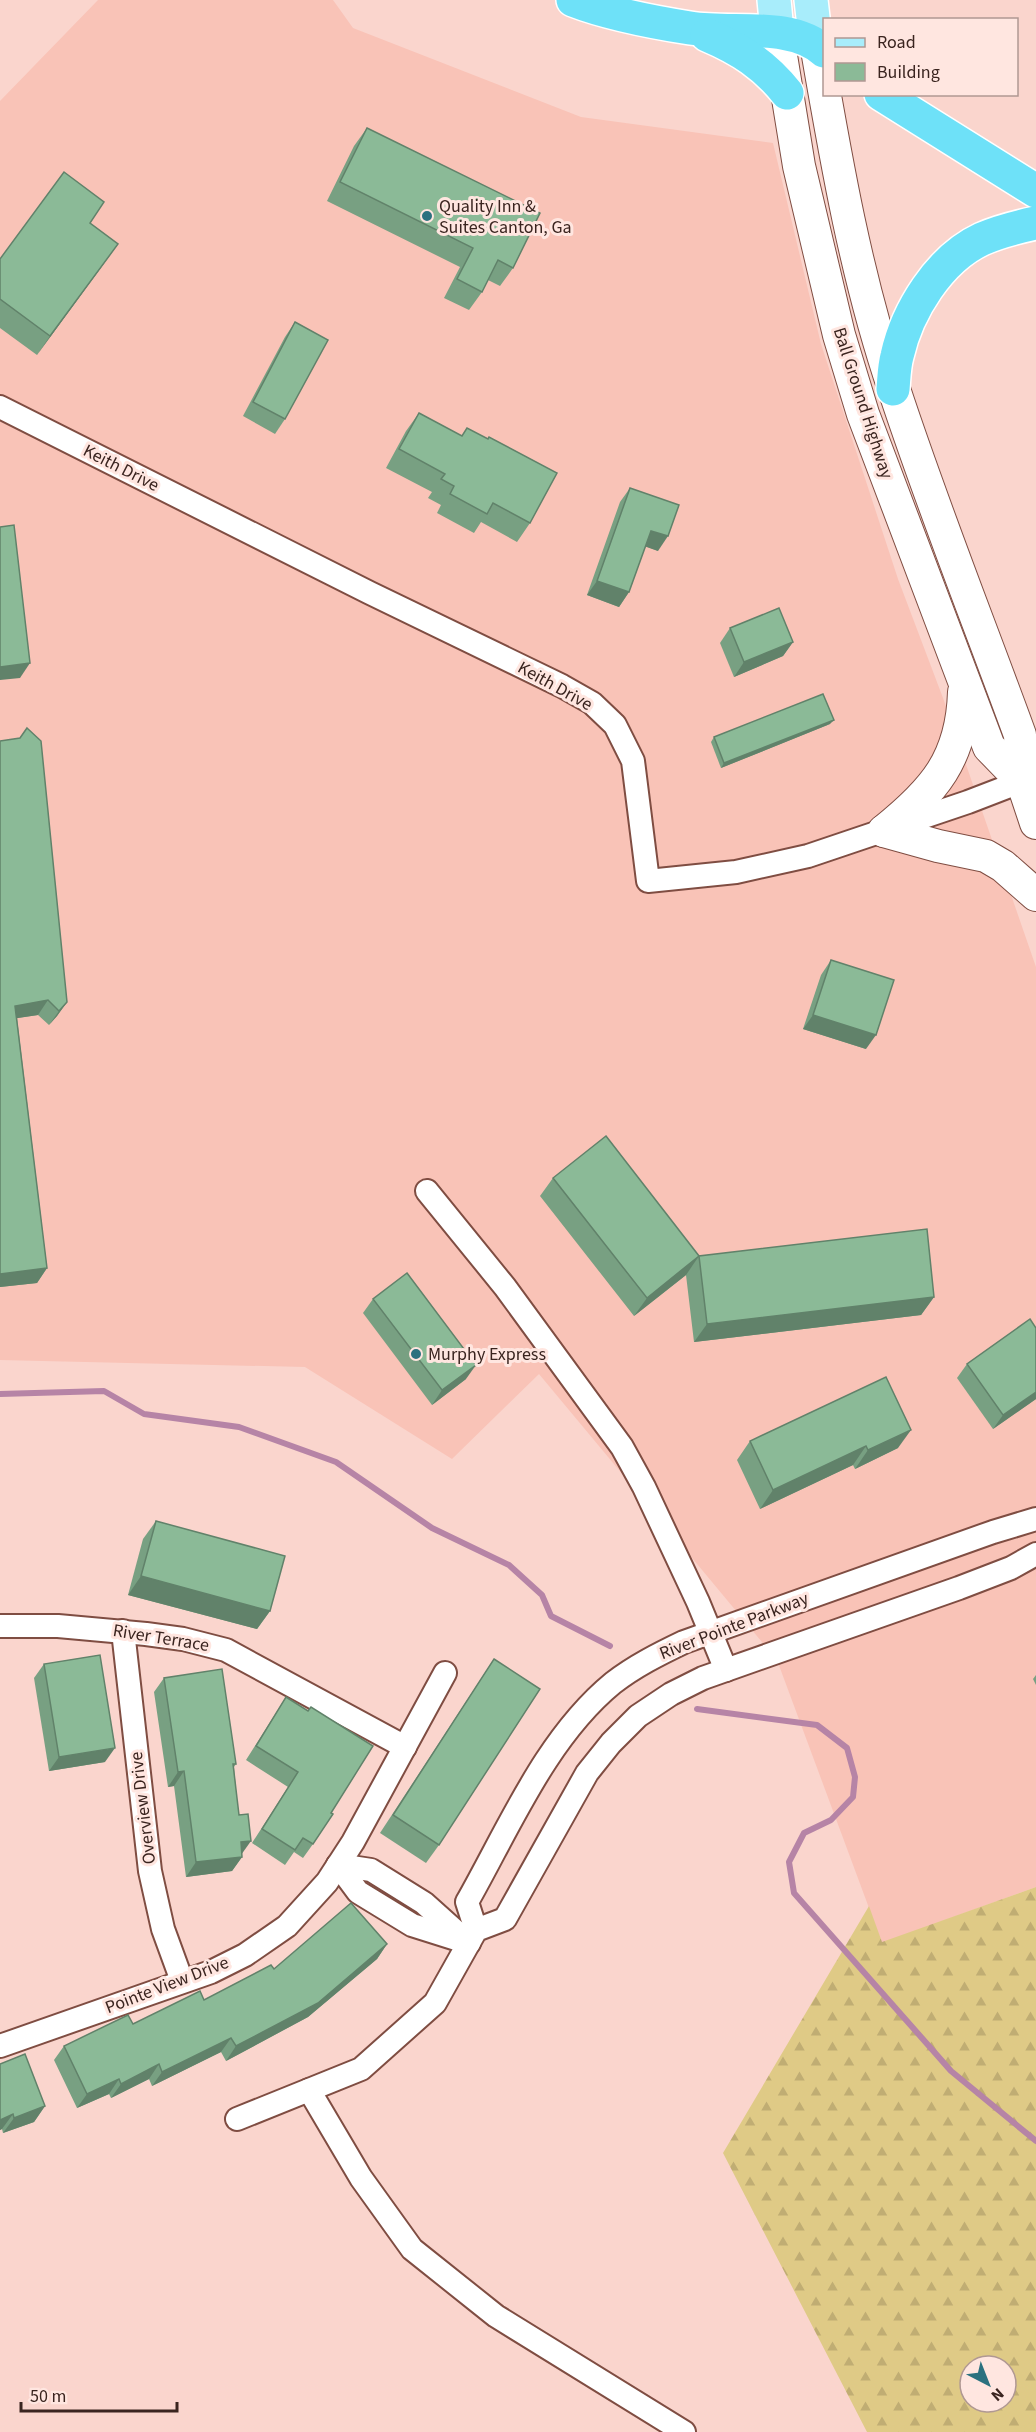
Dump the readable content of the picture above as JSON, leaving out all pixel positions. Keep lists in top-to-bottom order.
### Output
{
  "streets": {
    "main road": ["Ball Ground Highway"],
    "street": [
      "Keith Drive",
      "River Pointe Parkway",
      "River Terrace",
      "Overview Drive",
      "Pointe View Drive"
    ]
  },
  "crossings": [
    ["Ball Ground Highway", "Keith Drive"],
    ["River Terrace", "Overview Drive"],
    ["River Terrace", "Pointe View Drive"],
    ["Overview Drive", "Pointe View Drive"]
  ],
  "places": ["Quality Inn & Suites Canton, Ga", "Murphy Express"],
  "legend": ["Road", "Building"],
  "scale_bar": "50 m",
  "north": "bottom right"
}
